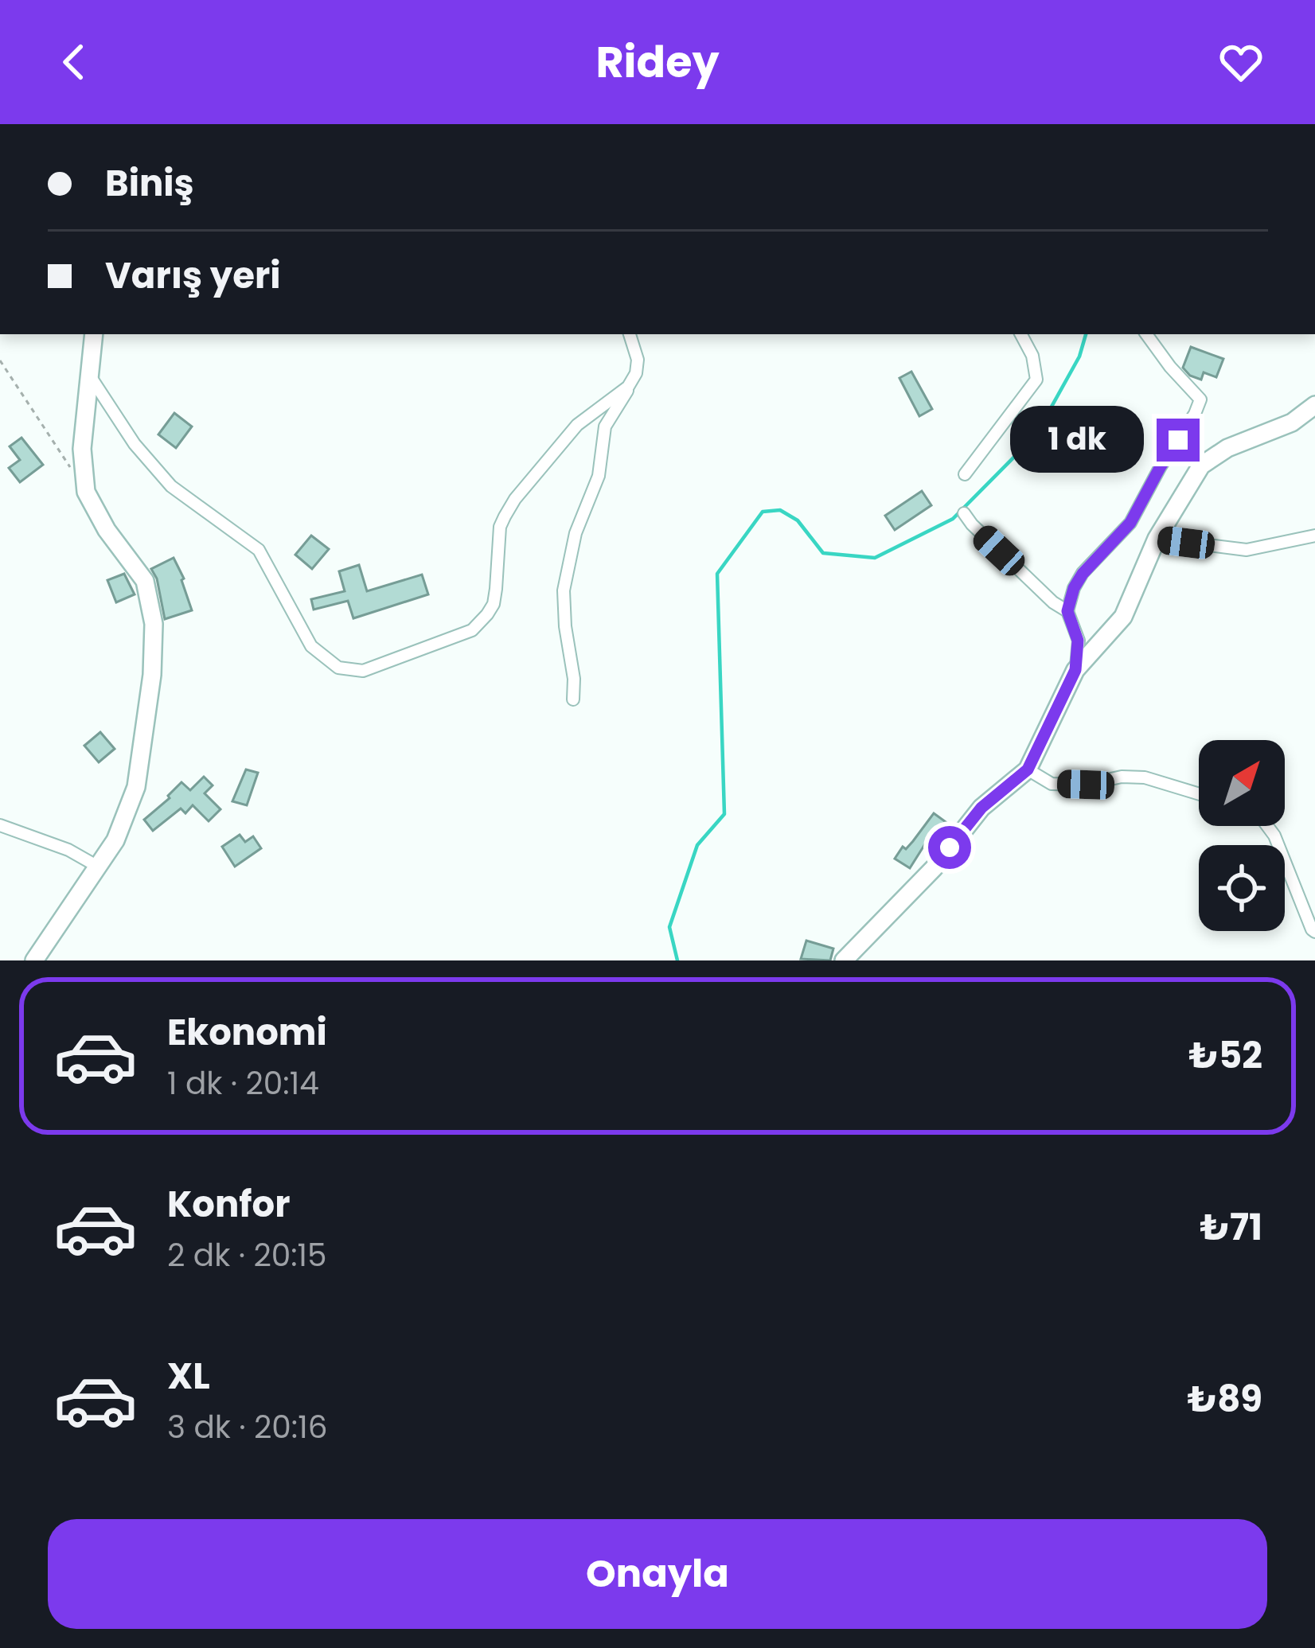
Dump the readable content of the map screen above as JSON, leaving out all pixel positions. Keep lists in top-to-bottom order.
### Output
{
  "north": "top right",
  "page": {
    "header": "Ridey",
    "banner": ["Biniş", "Varış yeri"],
    "bubble": "1 dk",
    "list": [
      {
        "name": "Ekonomi",
        "note": "1 dk · 20:14",
        "value": "₺52"
      },
      {
        "name": "Konfor",
        "note": "2 dk · 20:15",
        "value": "₺71"
      },
      {
        "name": "XL",
        "note": "3 dk · 20:16",
        "value": "₺89"
      }
    ],
    "buttons": "Onayla"
  }
}
